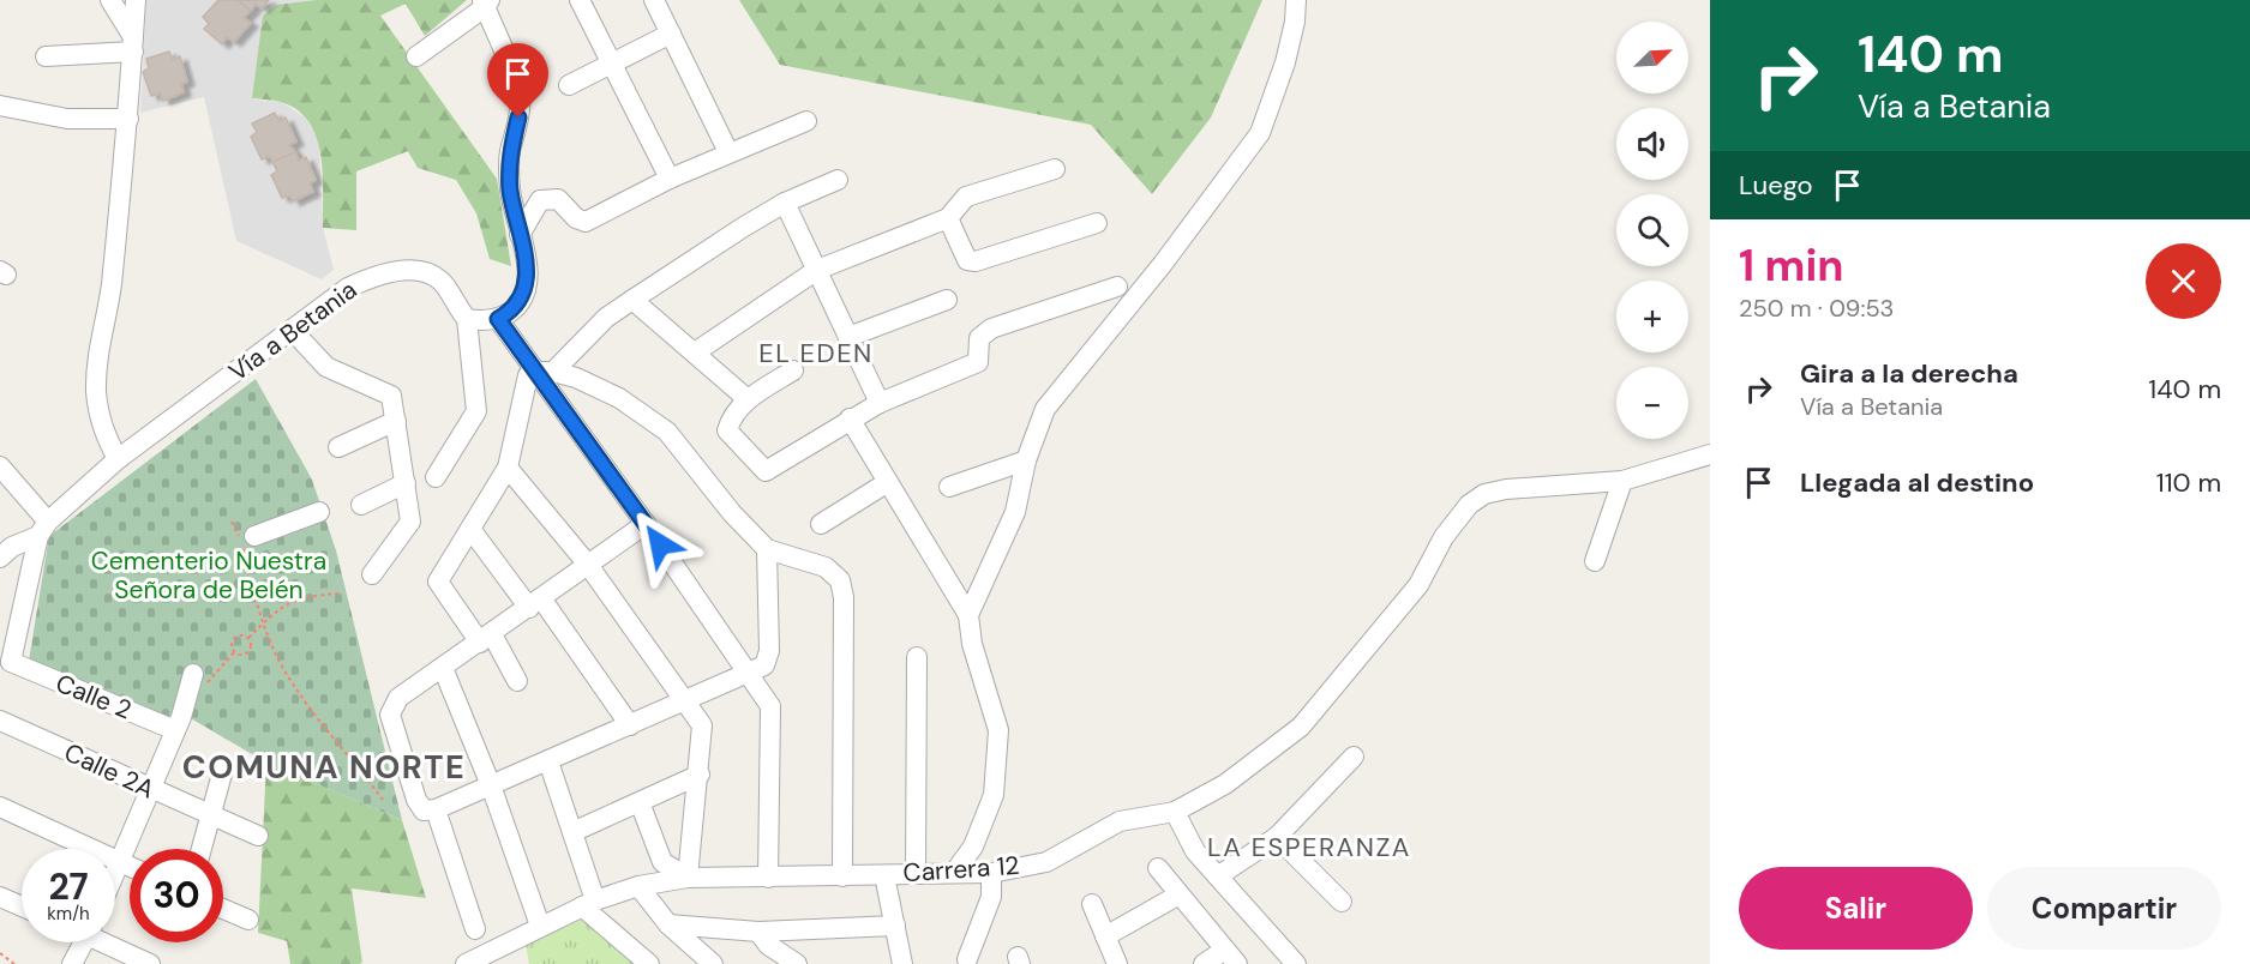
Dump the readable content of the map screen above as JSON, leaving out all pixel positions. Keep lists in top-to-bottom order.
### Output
{
  "streets": {
    "street": [
      "Vía a Betania",
      "Calle 2",
      "Calle 2A",
      "Carrera 12"
    ]
  },
  "districts": ["EL EDEN", "COMUNA NORTE", "LA ESPERANZA"],
  "parks": ["Cementerio Nuestra Señora de Belén"],
  "north": "top right",
  "page": {
    "turn": ["140 m", "Vía a Betania"],
    "map_buttons": ["+", "−"],
    "then": "Luego",
    "heading": ["1 min", "250 m · 09:53"],
    "list": [
      {
        "name": "Gira a la derecha",
        "note": "Vía a Betania",
        "value": "140 m"
      },
      {
        "name": "Llegada al destino",
        "value": "110 m"
      }
    ],
    "speed": "27 km/h",
    "limit": "30",
    "buttons": ["Salir", "Compartir"]
  }
}
